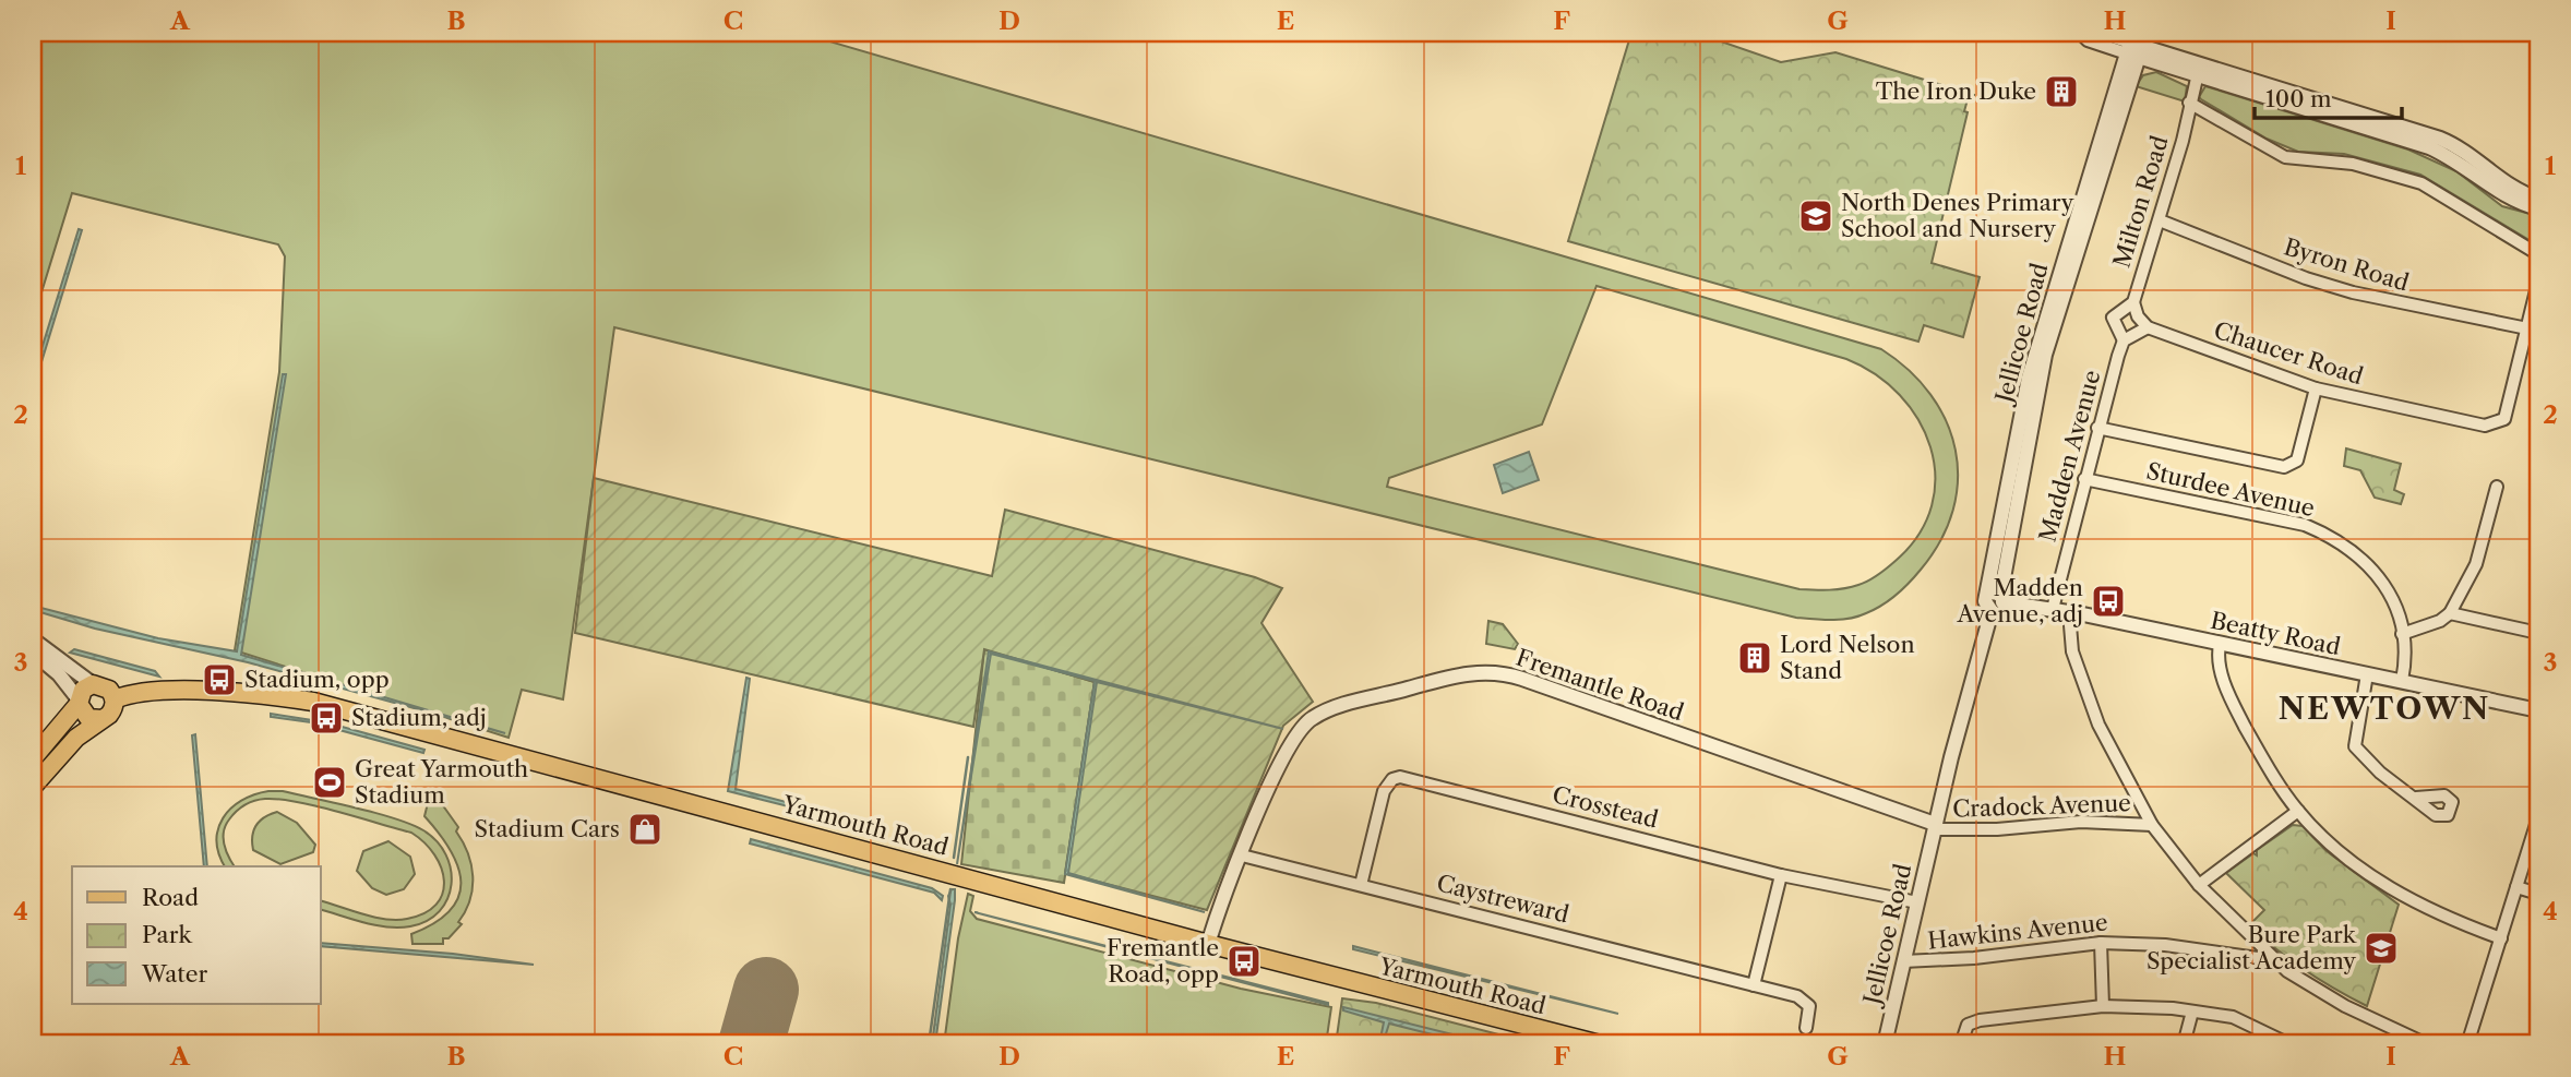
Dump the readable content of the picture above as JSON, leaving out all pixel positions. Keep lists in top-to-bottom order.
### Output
{
  "streets": {
    "main road": ["Yarmouth Road"],
    "street": [
      "Milton Road",
      "Byron Road",
      "Jellicoe Road",
      "Chaucer Road",
      "Madden Avenue",
      "Sturdee Avenue",
      "Beatty Road",
      "Fremantle Road",
      "Cradock Avenue",
      "Crosstead",
      "Caystreward",
      "Hawkins Avenue"
    ]
  },
  "crossings": [
    ["Milton Road", "Byron Road"],
    ["Milton Road", "Madden Avenue"],
    ["Byron Road", "Chaucer Road"],
    ["Jellicoe Road", "Beatty Road"],
    ["Jellicoe Road", "Fremantle Road"],
    ["Jellicoe Road", "Cradock Avenue"],
    ["Jellicoe Road", "Crosstead"],
    ["Jellicoe Road", "Hawkins Avenue"],
    ["Madden Avenue", "Sturdee Avenue"],
    ["Madden Avenue", "Beatty Road"],
    ["Sturdee Avenue", "Beatty Road"],
    ["Fremantle Road", "Cradock Avenue"],
    ["Fremantle Road", "Yarmouth Road"],
    ["Fremantle Road", "Caystreward"],
    ["Crosstead", "Caystreward"]
  ],
  "districts": ["NEWTOWN"],
  "places": {
    "building": ["The Iron Duke", "Lord Nelson Stand"],
    "school or university": ["North Denes Primary School and Nursery", "Bure Park Specialist Academy"],
    "bus stop": [
      "Madden Avenue, adj",
      "Stadium, opp",
      "Stadium, adj",
      "Fremantle Road, opp"
    ],
    "sports": ["Great Yarmouth Stadium"],
    "shop": ["Stadium Cars"]
  },
  "legend": ["Road", "Park", "Water"],
  "scale_bar": "100 m",
  "grid": {
    "columns": [
      "A",
      "B",
      "C",
      "D",
      "E",
      "F",
      "G",
      "H",
      "I"
    ],
    "rows": [
      "1",
      "2",
      "3",
      "4"
    ]
  }
}
